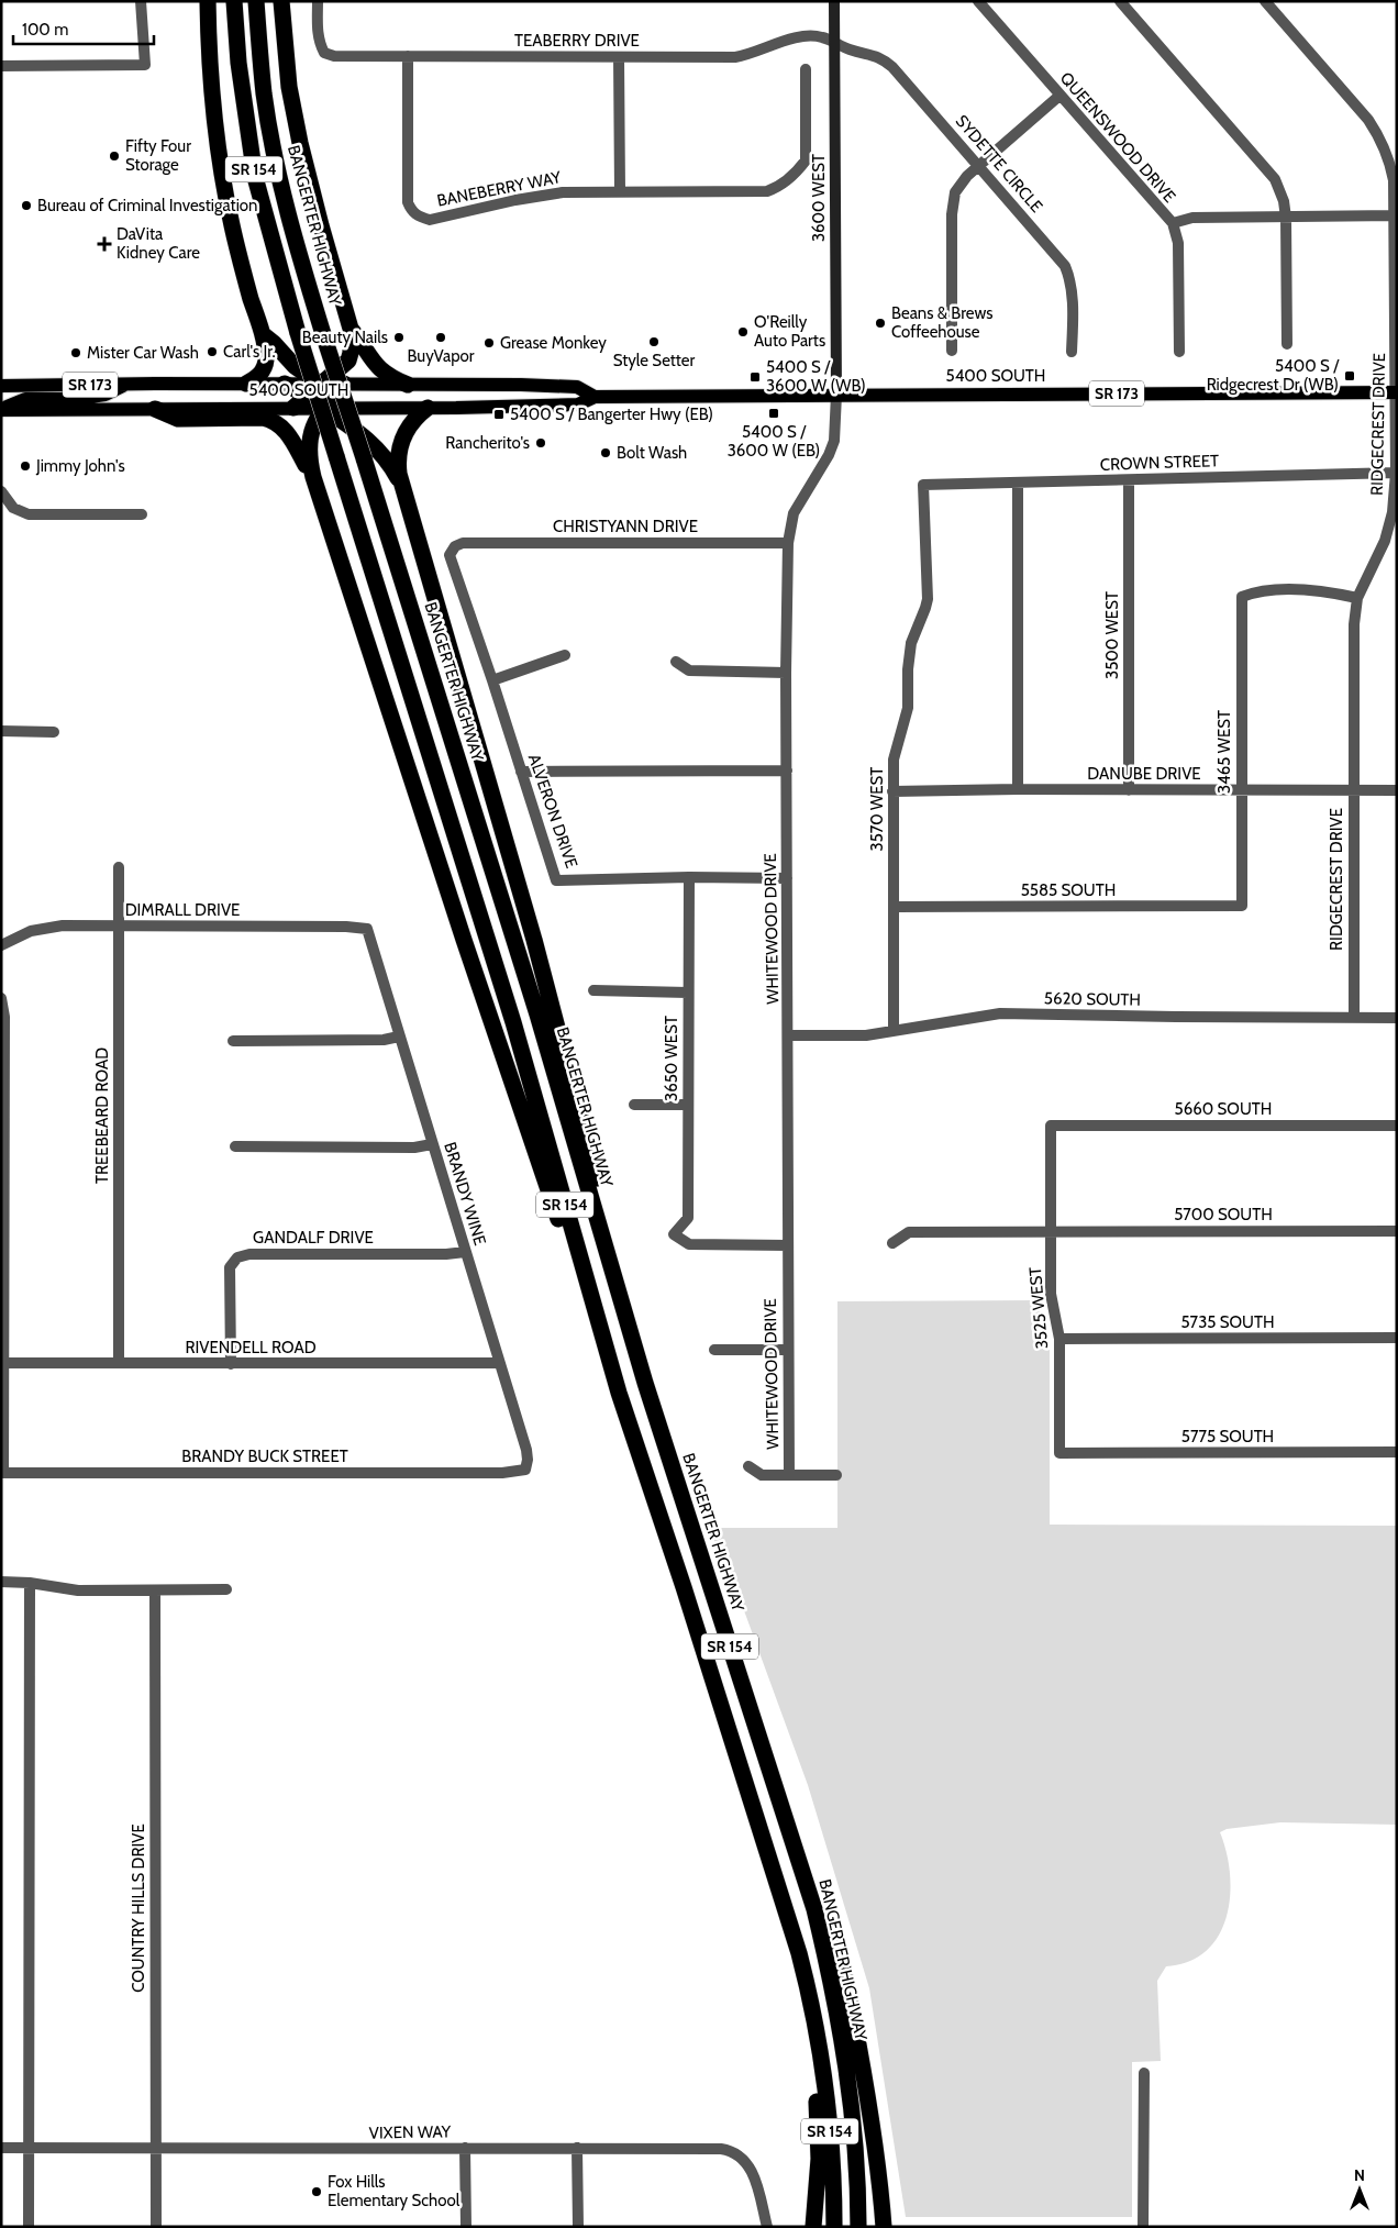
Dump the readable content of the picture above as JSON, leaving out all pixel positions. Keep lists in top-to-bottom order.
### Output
{
  "streets": {
    "highway": ["SR 154", "BANGERTER HIGHWAY"],
    "main road": ["5400 SOUTH", "SR 173"],
    "street": [
      "TEABERRY DRIVE",
      "QUEENSWOOD DRIVE",
      "SYDETTE CIRCLE",
      "BANEBERRY WAY",
      "3600 WEST",
      "RIDGECREST DRIVE",
      "CROWN STREET",
      "CHRISTYANN DRIVE",
      "3500 WEST",
      "3465 WEST",
      "DANUBE DRIVE",
      "3570 WEST",
      "ALVERON DRIVE",
      "5585 SOUTH",
      "DIMRALL DRIVE",
      "WHITEWOOD DRIVE",
      "5620 SOUTH",
      "3650 WEST",
      "5660 SOUTH",
      "TREEBEARD ROAD",
      "BRANDY WINE",
      "5700 SOUTH",
      "GANDALF DRIVE",
      "3525 WEST",
      "5735 SOUTH",
      "RIVENDELL ROAD",
      "5775 SOUTH",
      "BRANDY BUCK STREET",
      "COUNTRY HILLS DRIVE",
      "VIXEN WAY"
    ]
  },
  "crossings": [
    ["TEABERRY DRIVE", "SYDETTE CIRCLE"],
    ["TEABERRY DRIVE", "BANEBERRY WAY"],
    ["TEABERRY DRIVE", "3600 WEST"],
    ["QUEENSWOOD DRIVE", "RIDGECREST DRIVE"],
    ["SYDETTE CIRCLE", "3600 WEST"],
    ["3600 WEST", "5400 SOUTH"],
    ["3600 WEST", "WHITEWOOD DRIVE"],
    ["5400 SOUTH", "RIDGECREST DRIVE"],
    ["5400 SOUTH", "WHITEWOOD DRIVE"],
    ["RIDGECREST DRIVE", "CROWN STREET"],
    ["RIDGECREST DRIVE", "3465 WEST"],
    ["RIDGECREST DRIVE", "DANUBE DRIVE"],
    ["RIDGECREST DRIVE", "5620 SOUTH"],
    ["CROWN STREET", "3500 WEST"],
    ["CROWN STREET", "3570 WEST"],
    ["CHRISTYANN DRIVE", "ALVERON DRIVE"],
    ["CHRISTYANN DRIVE", "WHITEWOOD DRIVE"],
    ["3500 WEST", "DANUBE DRIVE"],
    ["3465 WEST", "DANUBE DRIVE"],
    ["3465 WEST", "5585 SOUTH"],
    ["DANUBE DRIVE", "3570 WEST"],
    ["3570 WEST", "5585 SOUTH"],
    ["3570 WEST", "5620 SOUTH"],
    ["ALVERON DRIVE", "WHITEWOOD DRIVE"],
    ["ALVERON DRIVE", "3650 WEST"],
    ["DIMRALL DRIVE", "TREEBEARD ROAD"],
    ["DIMRALL DRIVE", "BRANDY WINE"],
    ["WHITEWOOD DRIVE", "5620 SOUTH"],
    ["WHITEWOOD DRIVE", "3650 WEST"],
    ["5660 SOUTH", "3525 WEST"],
    ["TREEBEARD ROAD", "RIVENDELL ROAD"],
    ["BRANDY WINE", "GANDALF DRIVE"],
    ["BRANDY WINE", "RIVENDELL ROAD"],
    ["BRANDY WINE", "BRANDY BUCK STREET"],
    ["5700 SOUTH", "3525 WEST"],
    ["GANDALF DRIVE", "RIVENDELL ROAD"],
    ["3525 WEST", "5735 SOUTH"],
    ["3525 WEST", "5775 SOUTH"],
    ["RIVENDELL ROAD", "BRANDY BUCK STREET"],
    ["COUNTRY HILLS DRIVE", "VIXEN WAY"]
  ],
  "places": {
    "other": [
      "Fifty Four Storage",
      "Bureau of Criminal Investigation",
      "Beans & Brews Coffeehouse",
      "O'Reilly Auto Parts",
      "Beauty Nails",
      "BuyVapor",
      "Style Setter",
      "Grease Monkey",
      "Carl's Jr.",
      "Mister Car Wash",
      "Rancherito's",
      "Bolt Wash",
      "Jimmy John's",
      "Fox Hills Elementary School"
    ],
    "health": ["DaVita Kidney Care"],
    "transit": [
      "5400 S / Ridgecrest Dr (WB)",
      "5400 S / 3600 W (WB)",
      "5400 S / 3600 W (EB)",
      "5400 S / Bangerter Hwy (EB)"
    ]
  },
  "scale_bar": "100 m",
  "north": "top"
}
